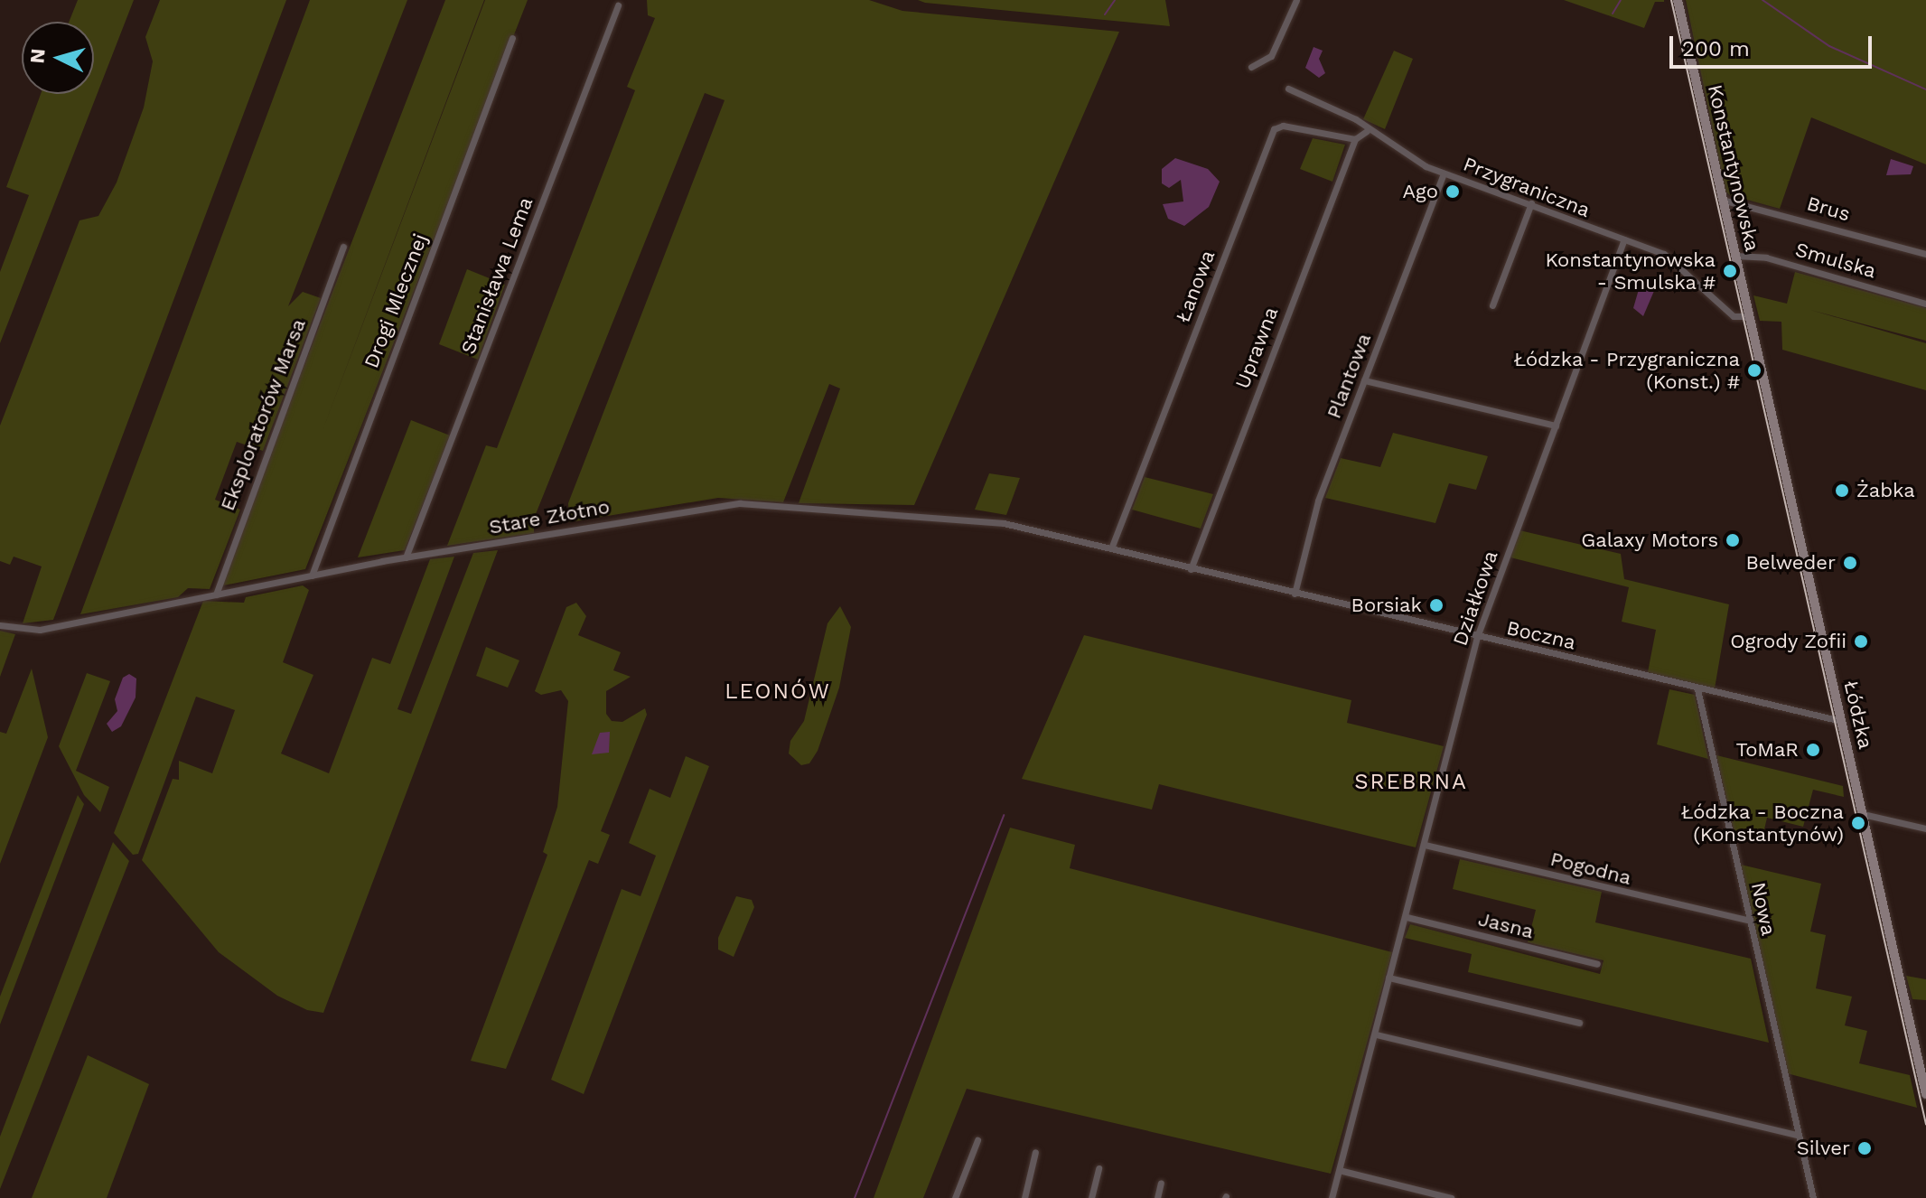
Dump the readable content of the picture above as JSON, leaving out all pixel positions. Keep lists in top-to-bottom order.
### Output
{
  "streets": {
    "main road": ["Konstantynowska", "Łódzka"],
    "street": [
      "Przygraniczna",
      "Brus",
      "Smulska",
      "Stanisława Lema",
      "Łanowa",
      "Drogi Mlecznej",
      "Uprawna",
      "Plantowa",
      "Eksploratorów Marsa",
      "Stare Złotno",
      "Działkowa",
      "Boczna",
      "Pogodna",
      "Nowa",
      "Jasna"
    ]
  },
  "crossings": [
    ["Konstantynowska", "Przygraniczna"],
    ["Konstantynowska", "Brus"],
    ["Konstantynowska", "Smulska"],
    ["Konstantynowska", "Łódzka"],
    ["Przygraniczna", "Plantowa"],
    ["Przygraniczna", "Działkowa"],
    ["Stanisława Lema", "Stare Złotno"],
    ["Łanowa", "Uprawna"],
    ["Łanowa", "Stare Złotno"],
    ["Łanowa", "Boczna"],
    ["Drogi Mlecznej", "Stare Złotno"],
    ["Uprawna", "Boczna"],
    ["Plantowa", "Boczna"],
    ["Eksploratorów Marsa", "Stare Złotno"],
    ["Stare Złotno", "Boczna"],
    ["Działkowa", "Boczna"],
    ["Działkowa", "Pogodna"],
    ["Działkowa", "Jasna"],
    ["Boczna", "Łódzka"],
    ["Boczna", "Nowa"],
    ["Pogodna", "Nowa"]
  ],
  "districts": ["LEONÓW", "SREBRNA"],
  "places": [
    "Ago",
    "Konstantynowska - Smulska #",
    "Łódzka - Przygraniczna (Konst.) #",
    "Żabka",
    "Galaxy Motors",
    "Belweder",
    "Borsiak",
    "Ogrody Zofii",
    "ToMaR",
    "Łódzka - Boczna (Konstantynów)",
    "Silver"
  ],
  "scale_bar": "200 m",
  "north": "left"
}
